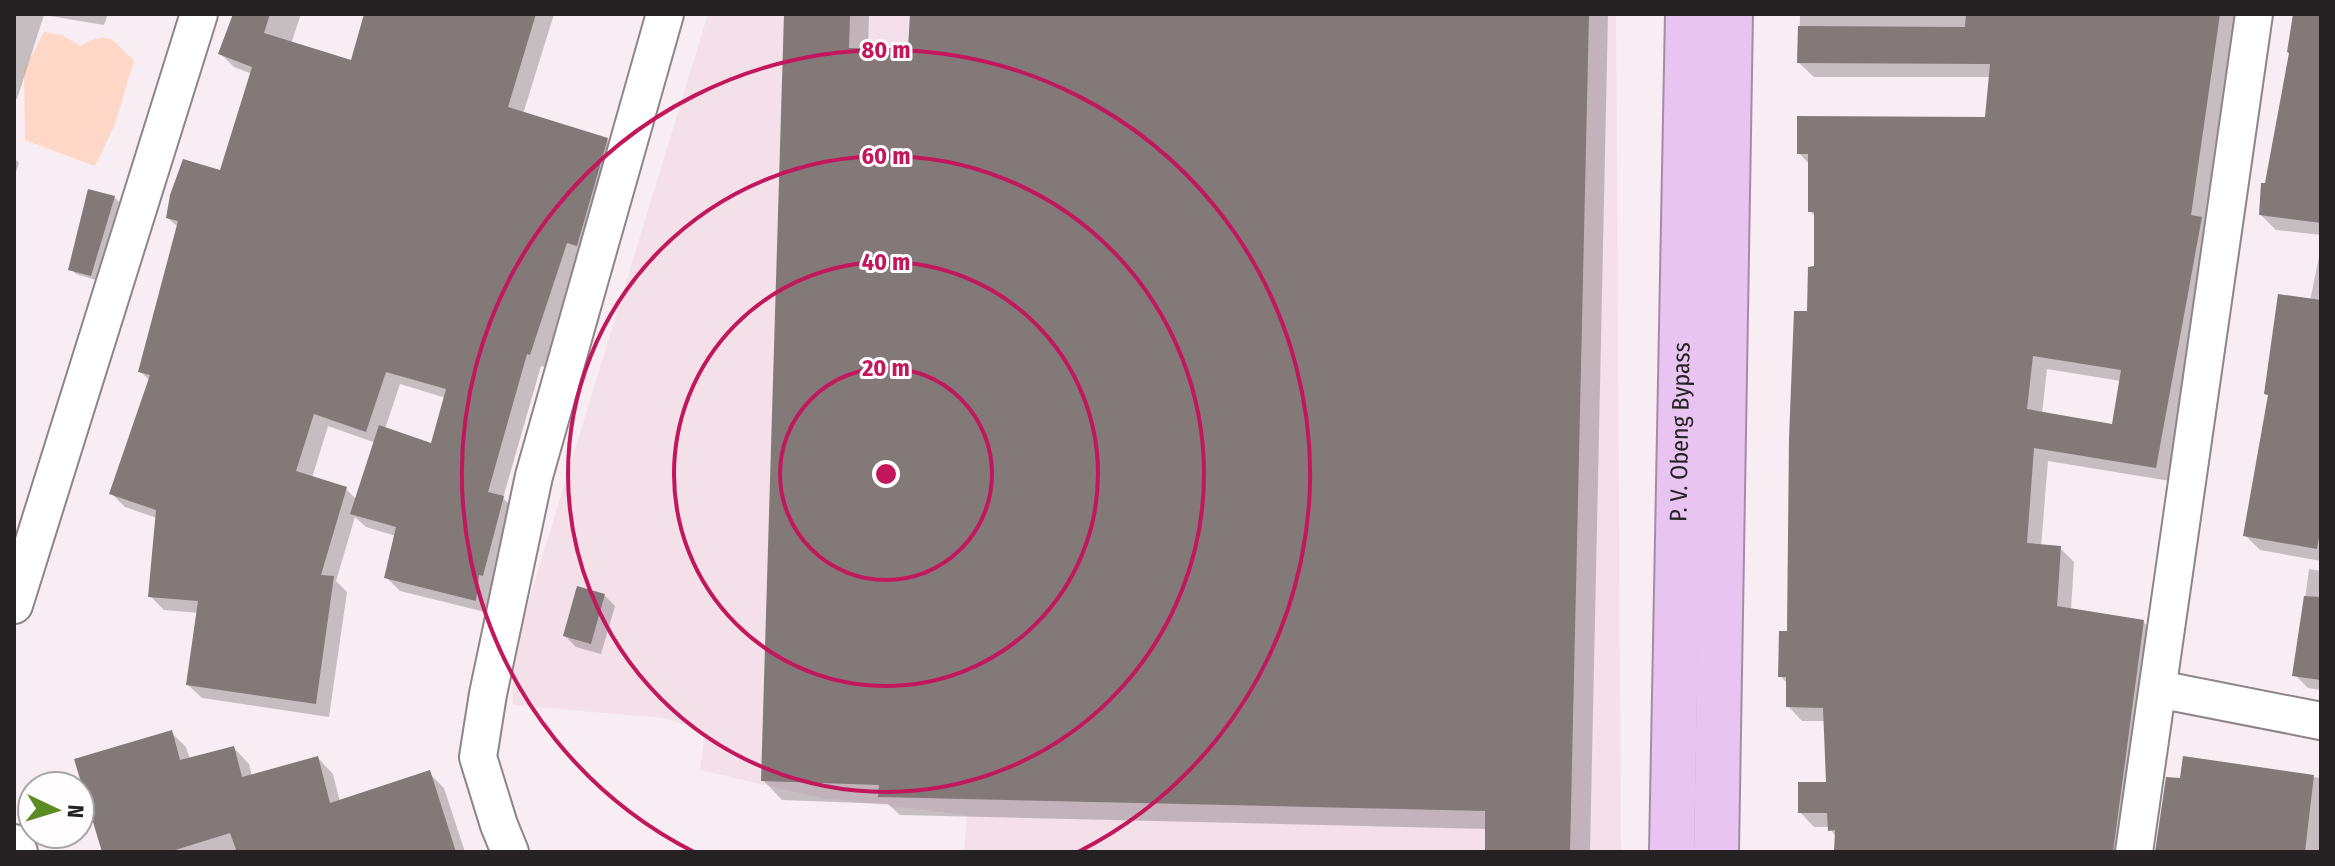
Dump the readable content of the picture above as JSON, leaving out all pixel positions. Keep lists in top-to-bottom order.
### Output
{
  "streets": {
    "highway": ["P. V. Obeng Bypass"]
  },
  "north": "right",
  "rings": [
    "80 m",
    "60 m",
    "40 m",
    "20 m"
  ]
}
